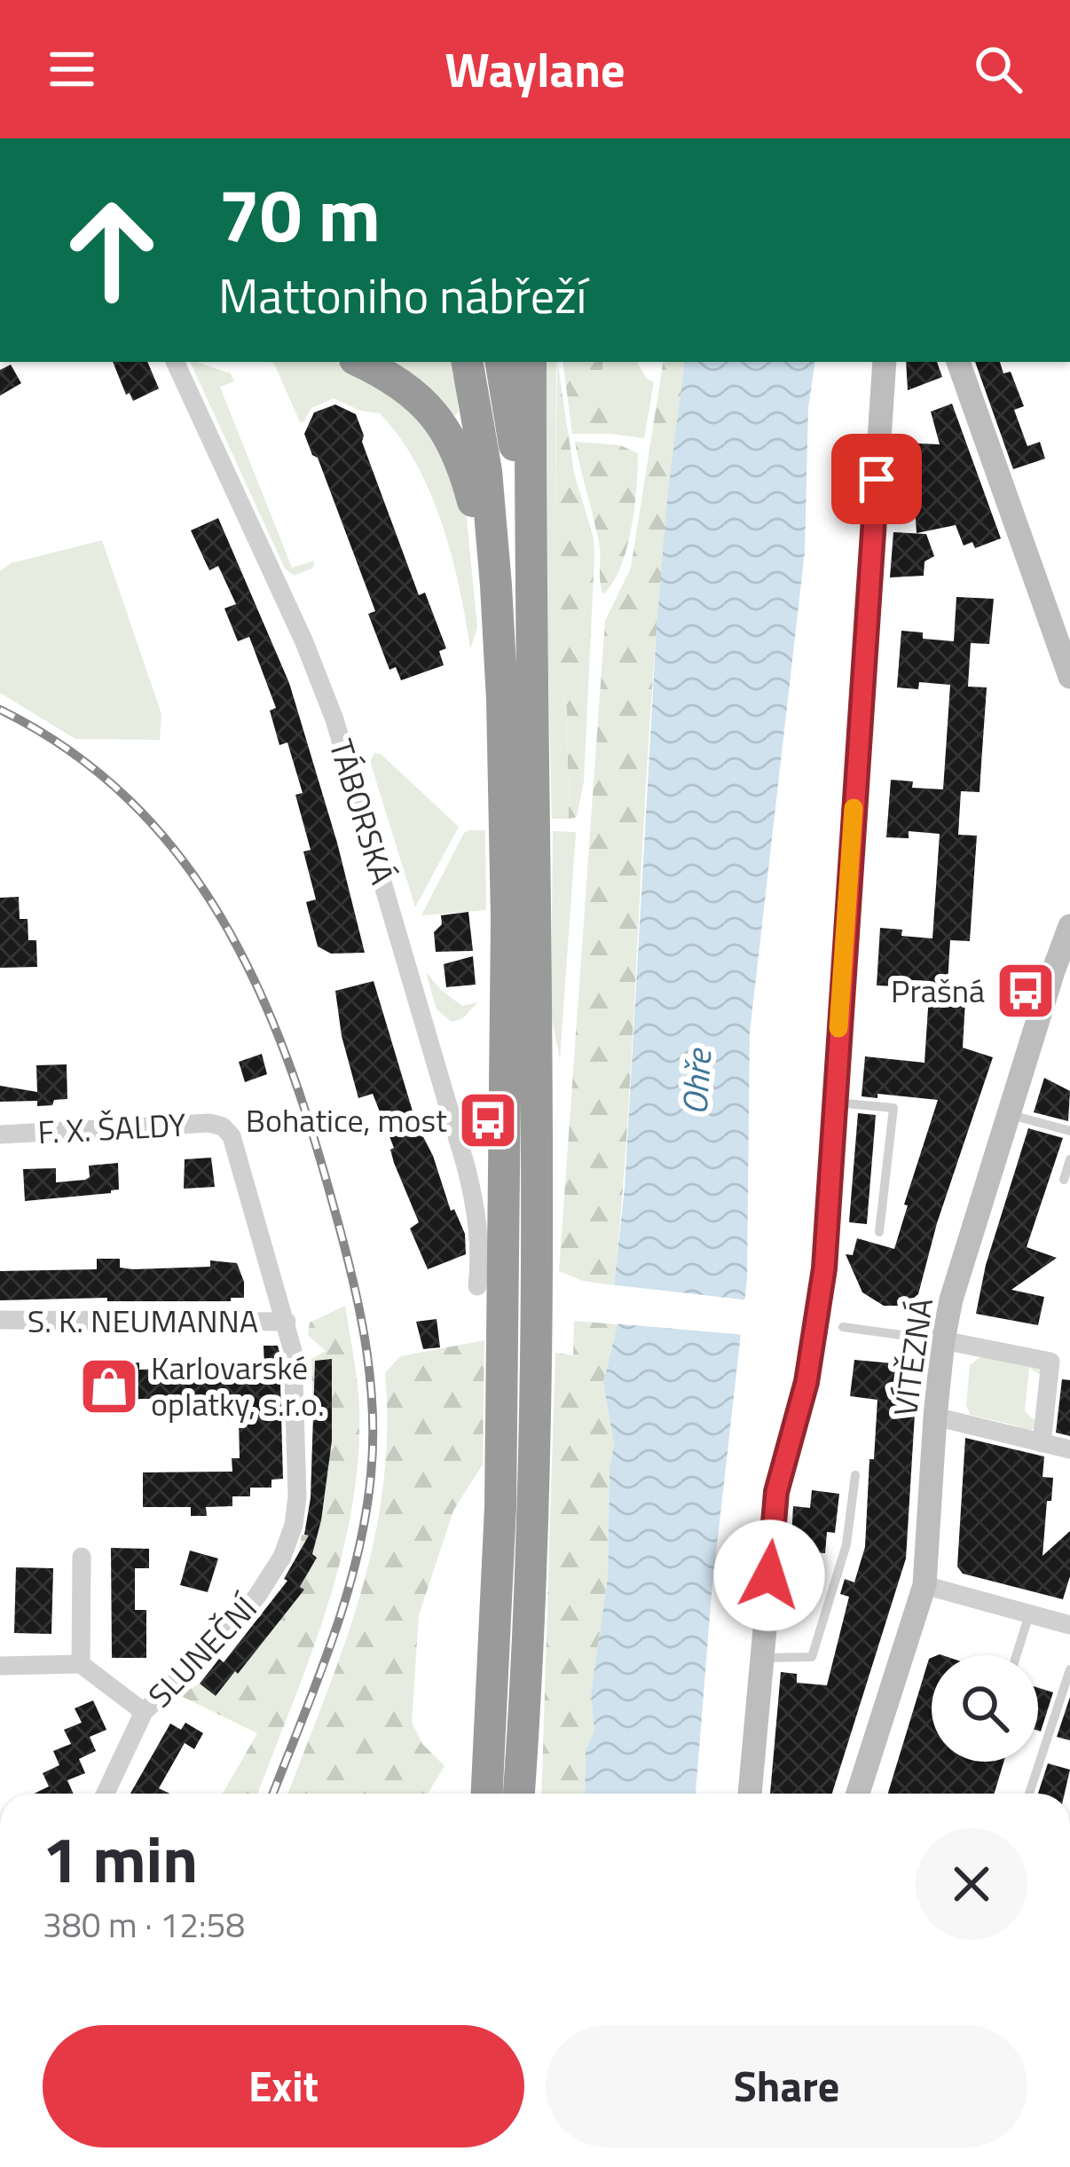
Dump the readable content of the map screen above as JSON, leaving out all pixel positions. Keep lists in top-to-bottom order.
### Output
{
  "streets": {
    "street": [
      "TÁBORSKÁ",
      "F. X. ŠALDY",
      "S. K. NEUMANNA",
      "VÍTĚZNÁ",
      "SLUNEČNÍ"
    ]
  },
  "crossings": [
    ["F. X. ŠALDY", "SLUNEČNÍ"],
    ["S. K. NEUMANNA", "SLUNEČNÍ"]
  ],
  "water": ["Ohře"],
  "places": {
    "bus stop": ["Prašná", "Bohatice, most"],
    "shop": ["Karlovarské oplatky, s.r.o."]
  },
  "page": {
    "header": "Waylane",
    "turn": ["70 m", "Mattoniho nábřeží"],
    "heading": ["1 min", "380 m · 12:58"],
    "buttons": ["Exit", "Share"]
  }
}
